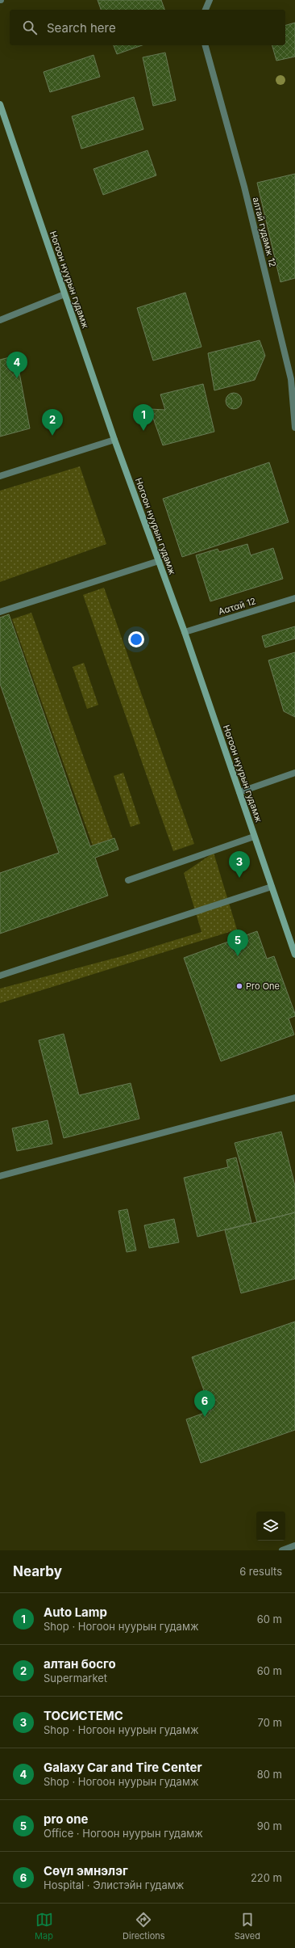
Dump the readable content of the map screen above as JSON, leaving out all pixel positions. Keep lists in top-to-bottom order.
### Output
{
  "streets": {
    "main road": ["Ногоон нуурын гудамж"],
    "street": ["алтай гудамж 12", "Ααταй 12"]
  },
  "crossings": [
    ["Ногоон нуурын гудамж", "Ααταй 12"]
  ],
  "places": ["Pro One"],
  "page": {
    "search": "Search here",
    "pins": [
      "4",
      "1",
      "2",
      "3",
      "5",
      "6"
    ],
    "heading": ["Nearby", "6 results"],
    "list": [
      {
        "mark": "1",
        "name": "Auto Lamp",
        "note": "Shop · Ногоон нуурын гудамж",
        "value": "60 m"
      },
      {
        "mark": "2",
        "name": "алтан босго",
        "note": "Supermarket",
        "value": "60 m"
      },
      {
        "mark": "3",
        "name": "ТОСИСТEМС",
        "note": "Shop · Ногоон нуурын гудамж",
        "value": "70 m"
      },
      {
        "mark": "4",
        "name": "Galaxy Car and Tire Center",
        "note": "Shop · Ногоон нуурын гудамж",
        "value": "80 m"
      },
      {
        "mark": "5",
        "name": "pro one",
        "note": "Office · Ногоон нуурын гудамж",
        "value": "90 m"
      },
      {
        "mark": "6",
        "name": "Сөүл эмнэлэг",
        "note": "Hospital · Элистэйн гудамж",
        "value": "220 m"
      }
    ],
    "nav": ["Map", "Directions", "Saved"]
  }
}
